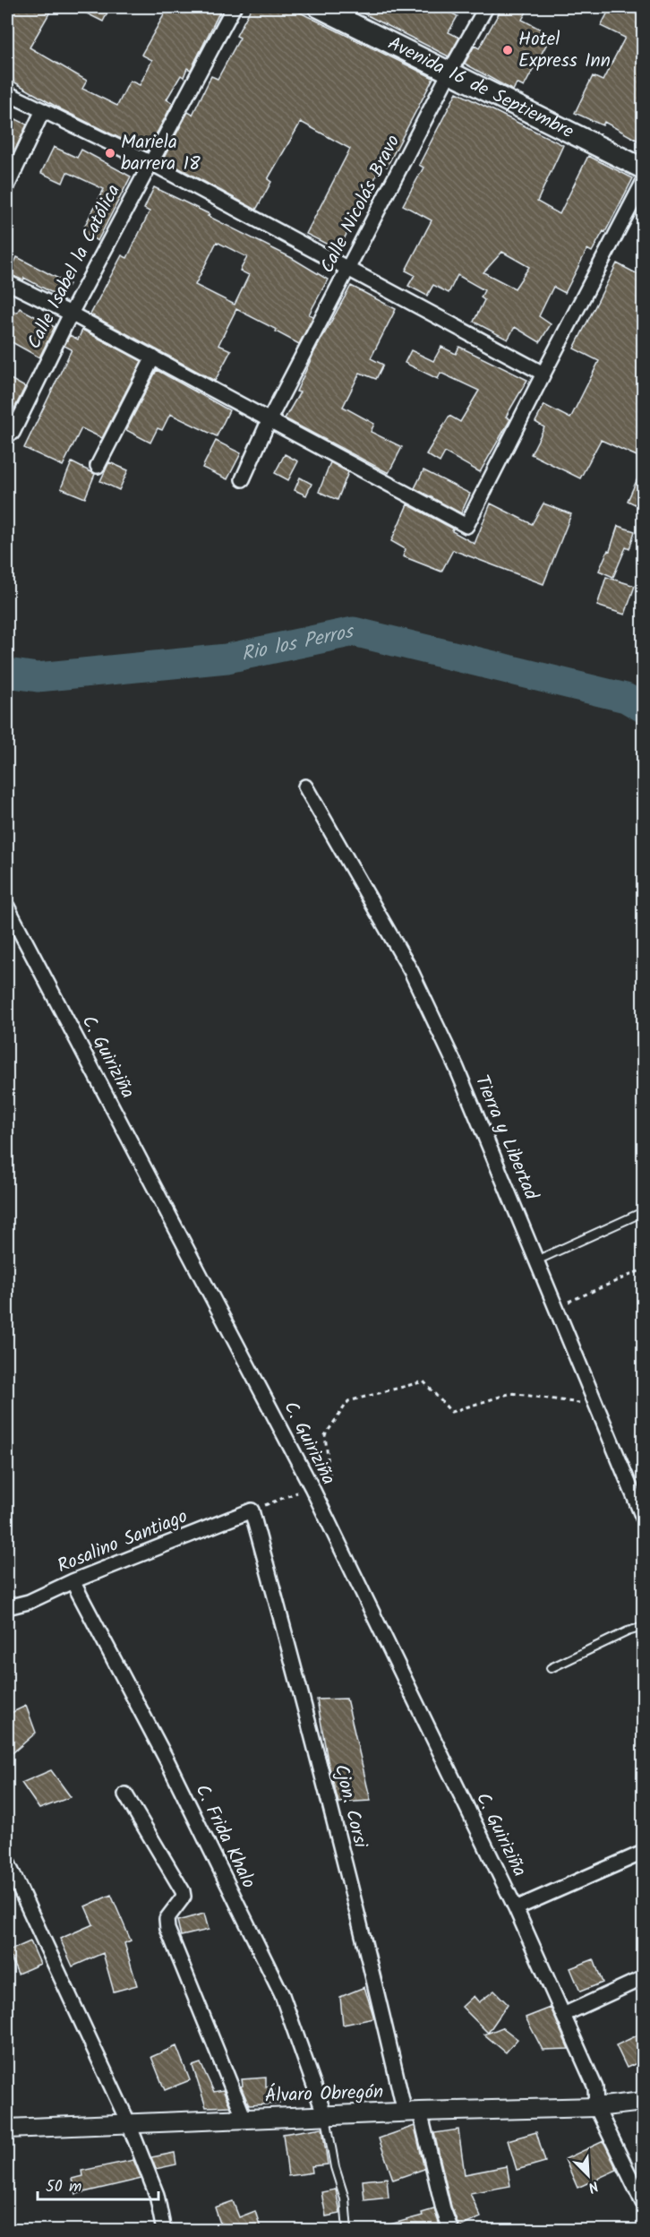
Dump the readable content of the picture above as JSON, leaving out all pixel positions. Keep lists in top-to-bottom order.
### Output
{
  "streets": {
    "main road": ["Avenida 16 de Septiembre"],
    "street": [
      "Calle Nicolás Bravo",
      "Calle Isabel la Católica",
      "C. Guiriziña",
      "Tierra y Libertad",
      "Rosalino Santiago",
      "Cjon. Corsi",
      "C. Frida Khalo",
      "Álvaro Obregón"
    ]
  },
  "crossings": [
    ["Avenida 16 de Septiembre", "Calle Nicolás Bravo"],
    ["C. Guiriziña", "Álvaro Obregón"],
    ["Rosalino Santiago", "Cjon. Corsi"],
    ["Rosalino Santiago", "C. Frida Khalo"],
    ["Cjon. Corsi", "Álvaro Obregón"],
    ["C. Frida Khalo", "Álvaro Obregón"]
  ],
  "water": ["Rio los Perros"],
  "places": ["Hotel Express Inn", "Mariela barrera 18"],
  "scale_bar": "50 m",
  "north": "bottom right"
}
